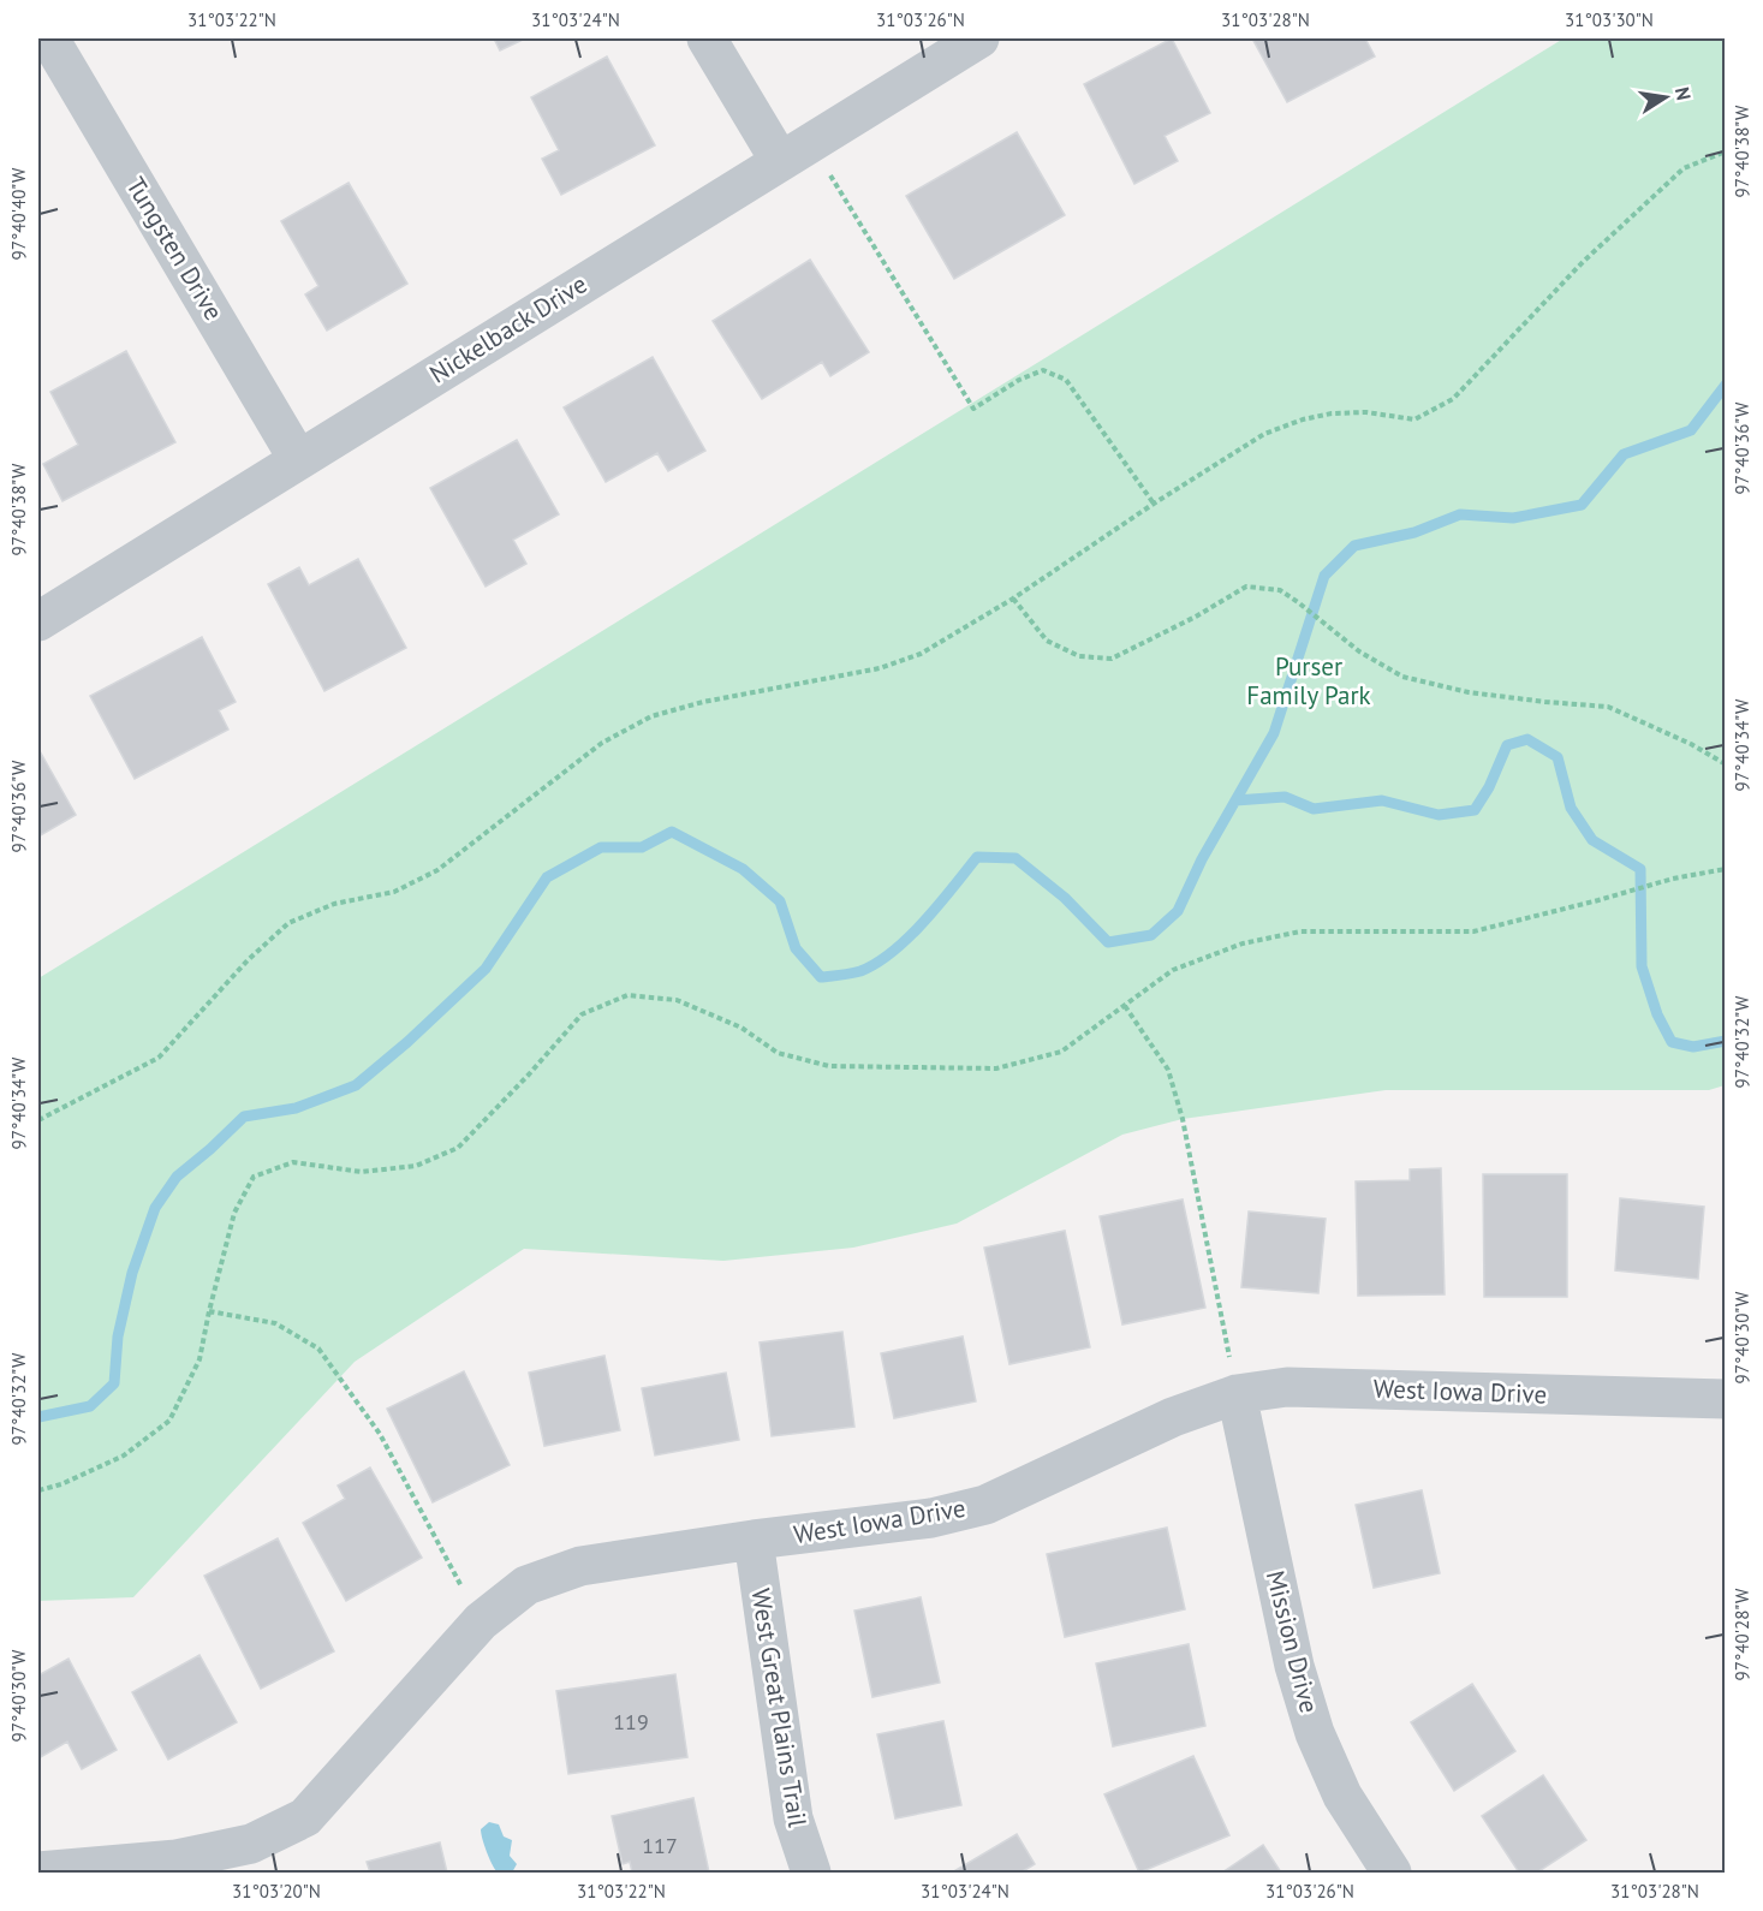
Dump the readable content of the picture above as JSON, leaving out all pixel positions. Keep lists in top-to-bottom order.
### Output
{
  "streets": {
    "street": [
      "Tungsten Drive",
      "Nickelback Drive",
      "West Iowa Drive",
      "Mission Drive",
      "West Great Plains Trail"
    ]
  },
  "crossings": [
    ["Tungsten Drive", "Nickelback Drive"],
    ["West Iowa Drive", "Mission Drive"],
    ["West Iowa Drive", "West Great Plains Trail"]
  ],
  "parks": ["Purser Family Park"],
  "house_numbers": ["119", "117"],
  "north": "right",
  "coordinates": [
    "31°03'22\"N",
    "31°03'24\"N",
    "31°03'26\"N",
    "31°03'28\"N",
    "31°03'30\"N",
    "97°40'38\"W",
    "97°40'40\"W",
    "97°40'36\"W",
    "97°40'34\"W",
    "97°40'32\"W",
    "97°40'30\"W",
    "97°40'28\"W",
    "31°03'20\"N"
  ]
}
